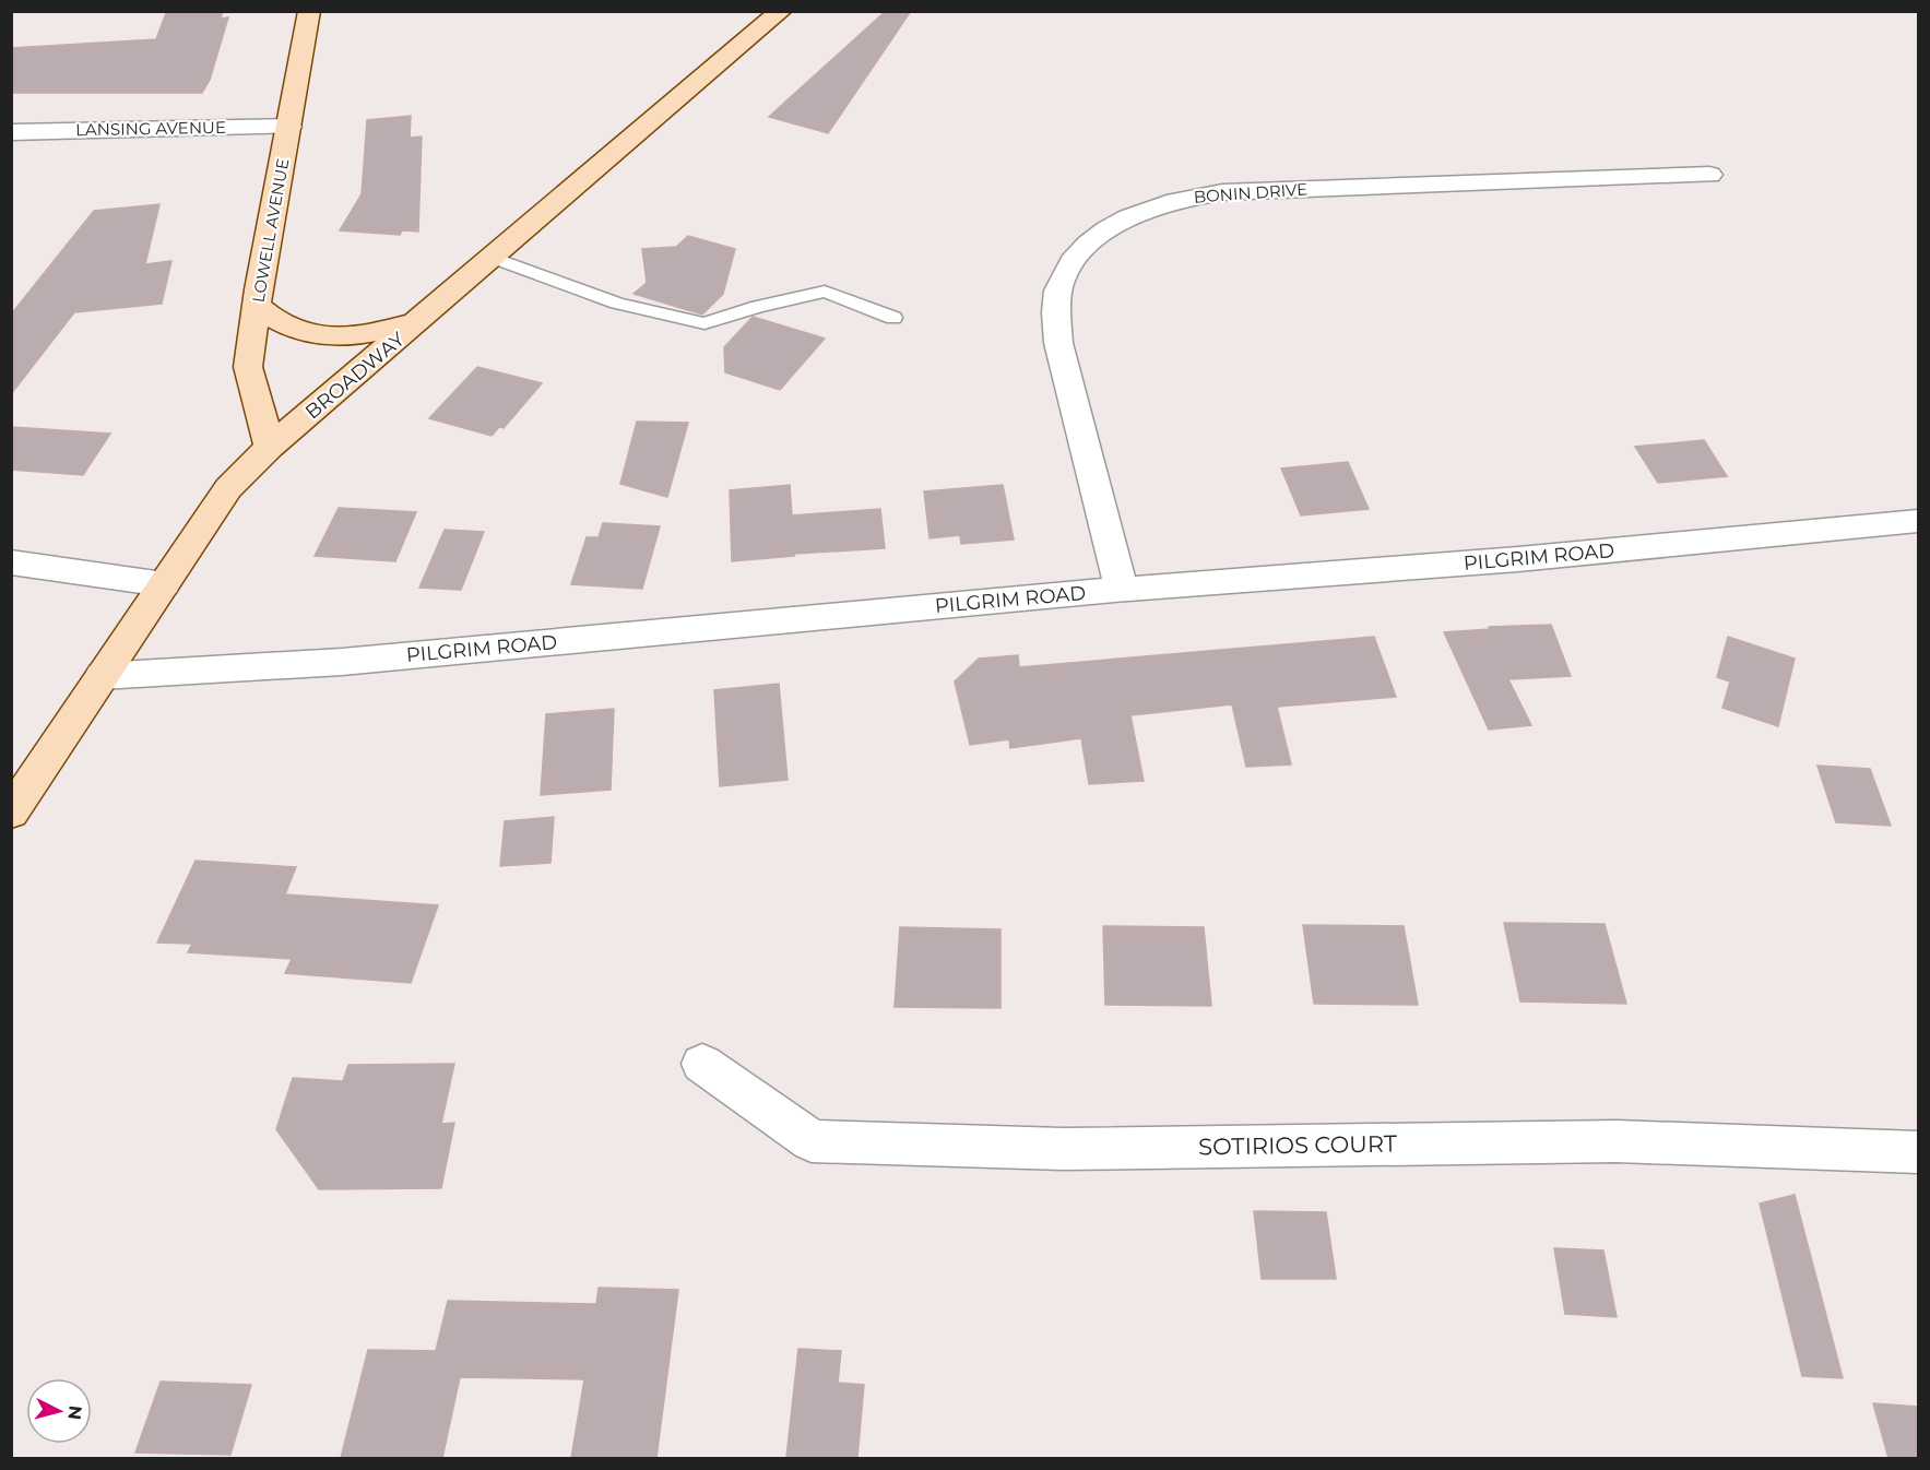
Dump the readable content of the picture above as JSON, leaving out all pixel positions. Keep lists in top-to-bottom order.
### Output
{
  "streets": {
    "main road": ["LOWELL AVENUE", "BROADWAY"],
    "street": [
      "LANSING AVENUE",
      "BONIN DRIVE",
      "PILGRIM ROAD",
      "SOTIRIOS COURT"
    ]
  },
  "crossings": [
    ["LANSING AVENUE", "LOWELL AVENUE"],
    ["BONIN DRIVE", "PILGRIM ROAD"],
    ["LOWELL AVENUE", "BROADWAY"],
    ["BROADWAY", "PILGRIM ROAD"]
  ],
  "north": "right"
}
